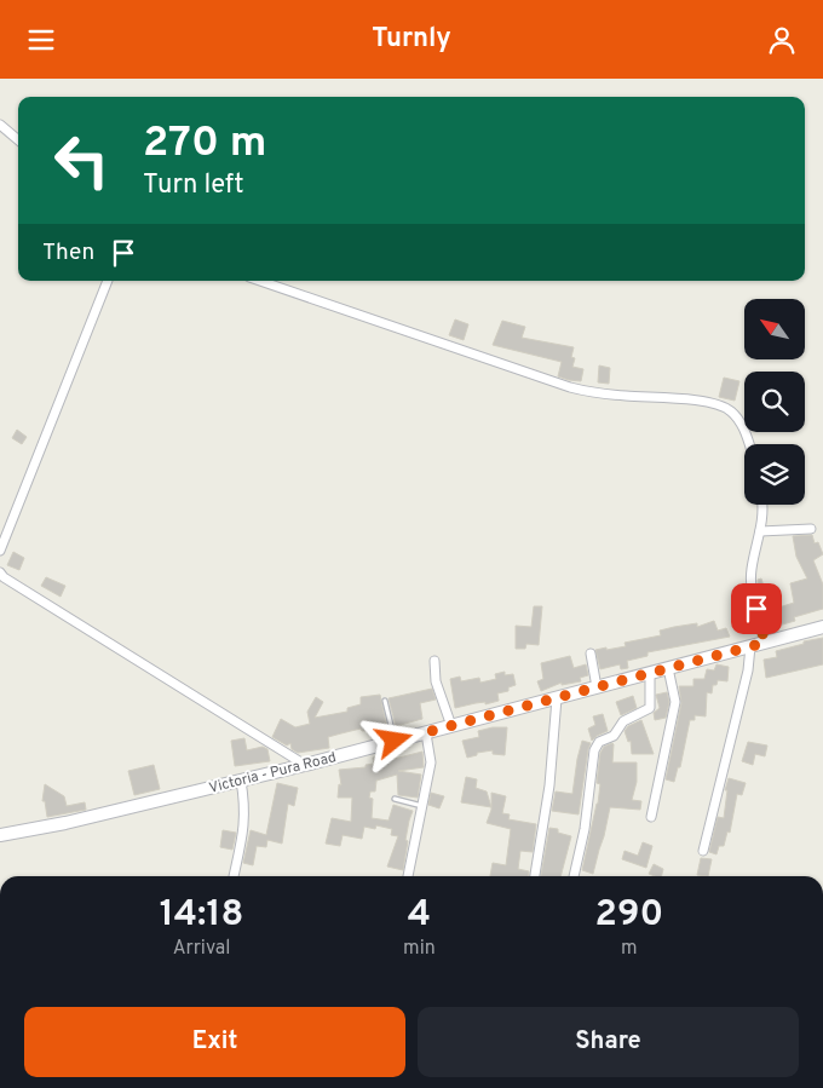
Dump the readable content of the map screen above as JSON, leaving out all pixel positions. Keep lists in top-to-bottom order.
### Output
{
  "streets": {
    "main road": ["Victoria - Pura Road"]
  },
  "north": "top left",
  "page": {
    "header": "Turnly",
    "turn": ["270 m", "Turn left"],
    "then": "Then",
    "eta": [
      "14:18",
      "Arrival",
      "4",
      "min",
      "290",
      "m"
    ],
    "buttons": ["Exit", "Share"]
  }
}
